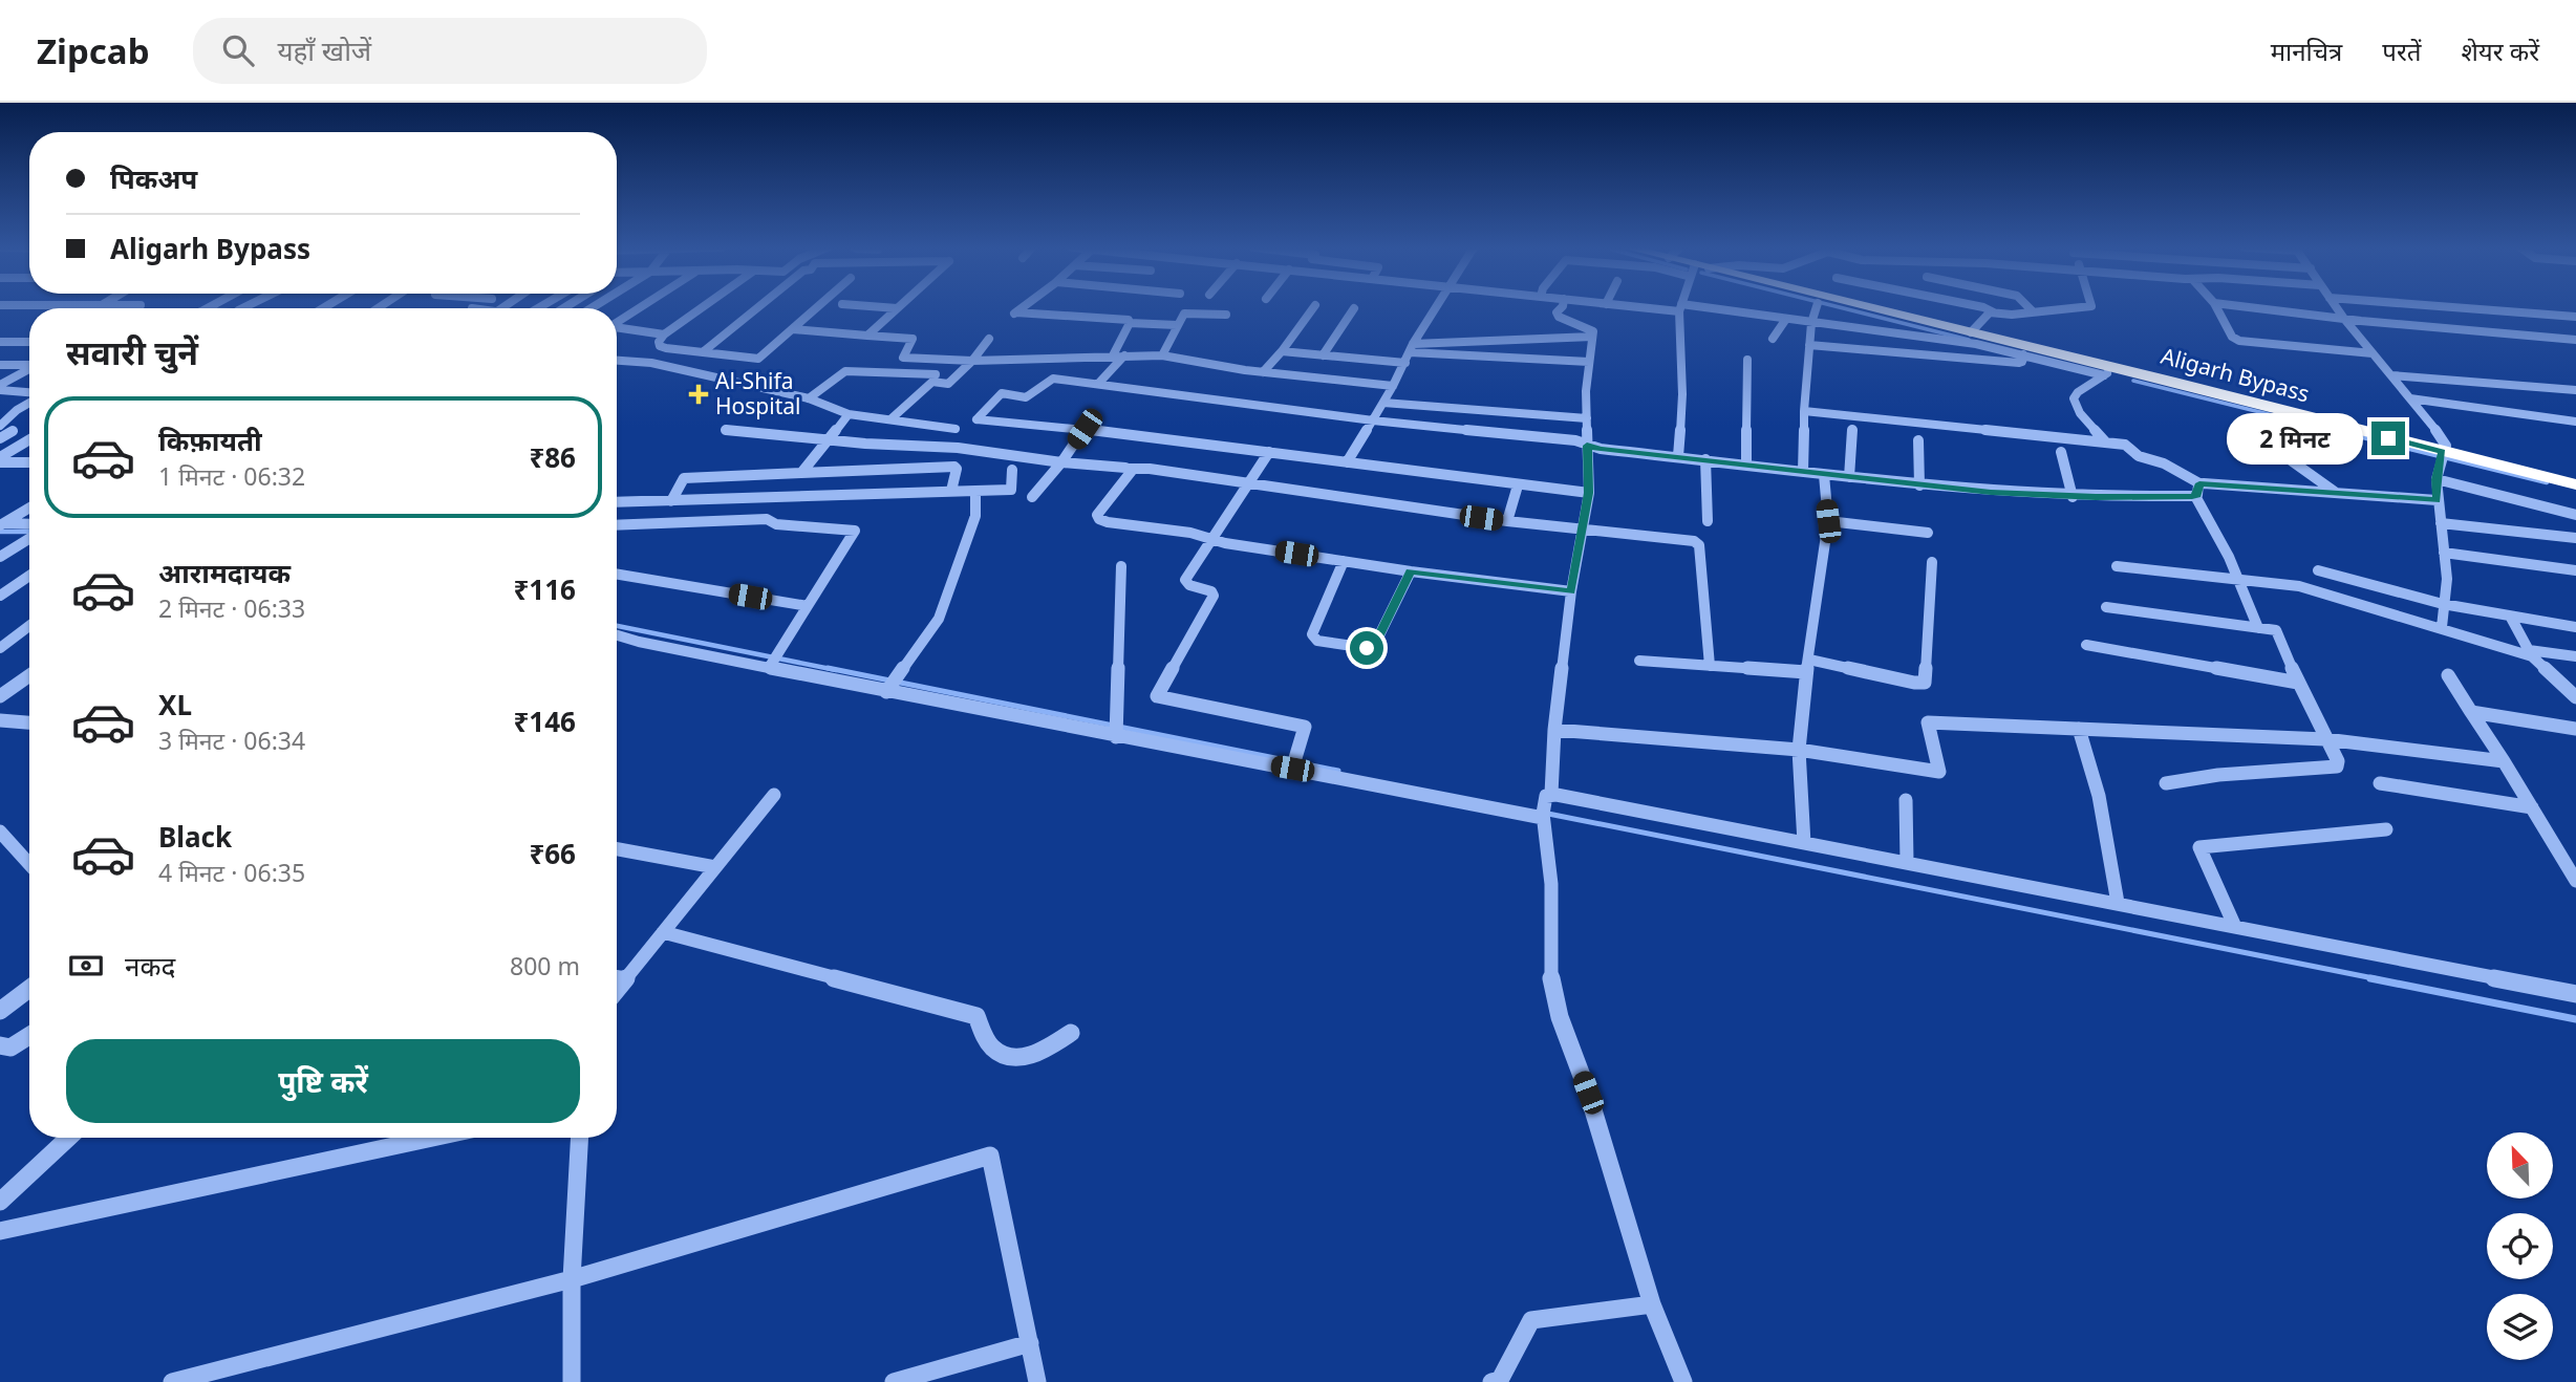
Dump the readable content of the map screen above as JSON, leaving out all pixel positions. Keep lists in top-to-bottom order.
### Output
{
  "streets": {
    "highway": ["Aligarh Bypass"]
  },
  "places": {
    "health": ["Al-Shifa Hospital"]
  },
  "north": "top left",
  "page": {
    "header": "Zipcab",
    "search": "यहाँ खोजें",
    "nav": ["मानचित्र", "परतें", "शेयर करें"],
    "banner": ["पिकअप", "Aligarh Bypass"],
    "heading": "सवारी चुनें",
    "list": [
      {
        "name": "किफ़ायती",
        "note": "1 मिनट · 06:32",
        "value": "₹86"
      },
      {
        "name": "आरामदायक",
        "note": "2 मिनट · 06:33",
        "value": "₹116"
      },
      {
        "name": "XL",
        "note": "3 मिनट · 06:34",
        "value": "₹146"
      },
      {
        "name": "Black",
        "note": "4 मिनट · 06:35",
        "value": "₹66"
      }
    ],
    "bubble": "2 मिनट",
    "pay": ["नकद", "800 m"],
    "buttons": "पुष्टि करें"
  }
}
